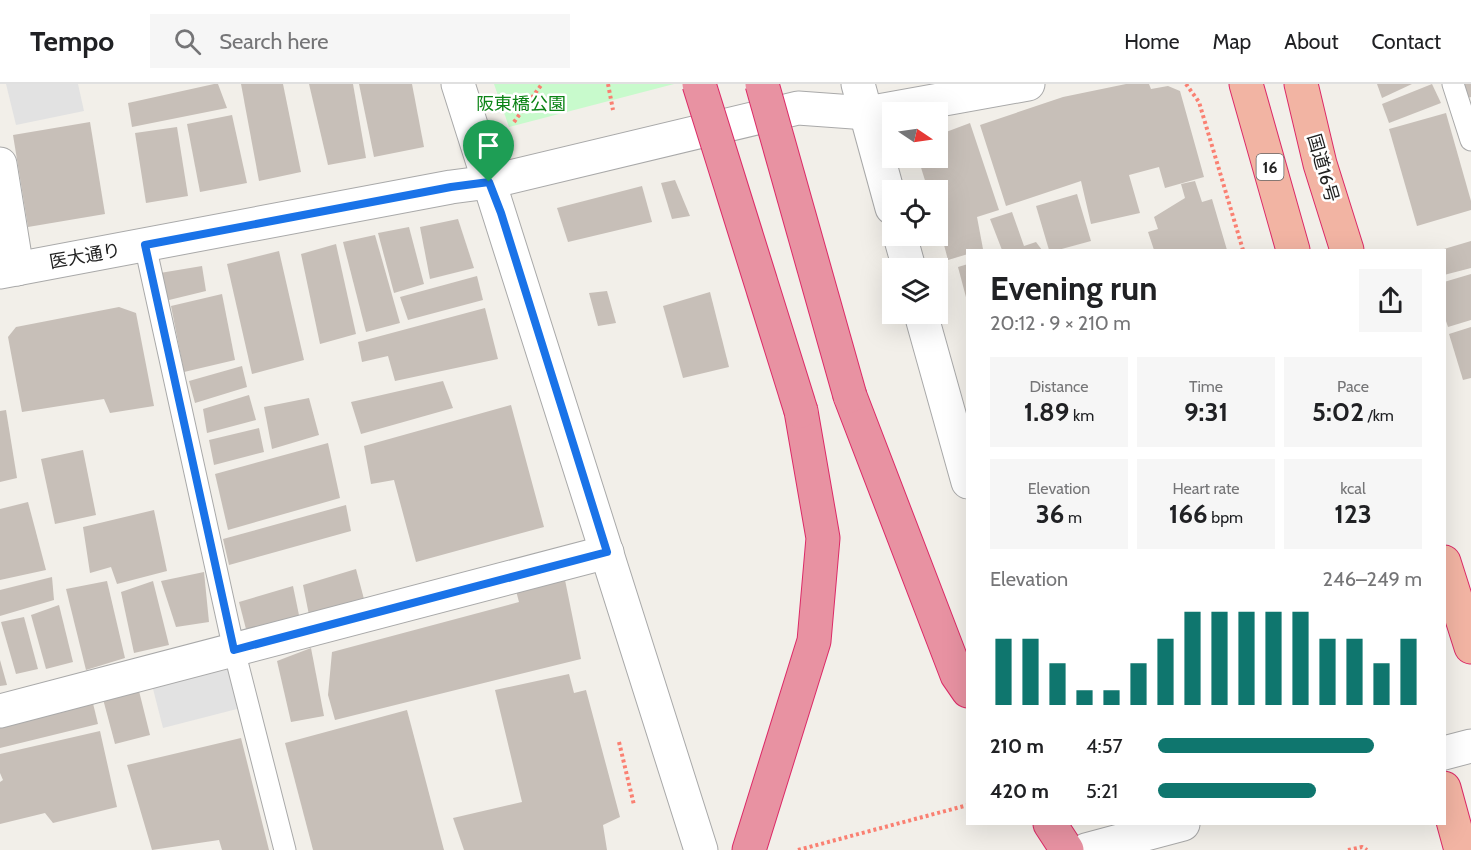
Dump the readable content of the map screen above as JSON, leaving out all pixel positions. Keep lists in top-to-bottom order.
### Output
{
  "streets": {
    "highway": ["16", "国道16号"],
    "street": ["医大通り"]
  },
  "parks": ["阪東橋公園"],
  "north": "right",
  "page": {
    "header": "Tempo",
    "search": "Search here",
    "nav": [
      "Home",
      "Map",
      "About",
      "Contact"
    ],
    "heading": ["Evening run", "20:12 · 9 × 210 m"],
    "stats": [
      ["Distance", "1.89 km"],
      ["Time", "9:31"],
      ["Pace", "5:02 /km"],
      ["Elevation", "36 m"],
      ["Heart rate", "166 bpm"],
      ["kcal", "123"]
    ],
    "chart": ["Elevation", "246–249 m"],
    "list": [
      {
        "name": "210 m",
        "note": "4:57"
      },
      {
        "name": "420 m",
        "note": "5:21"
      }
    ]
  }
}
